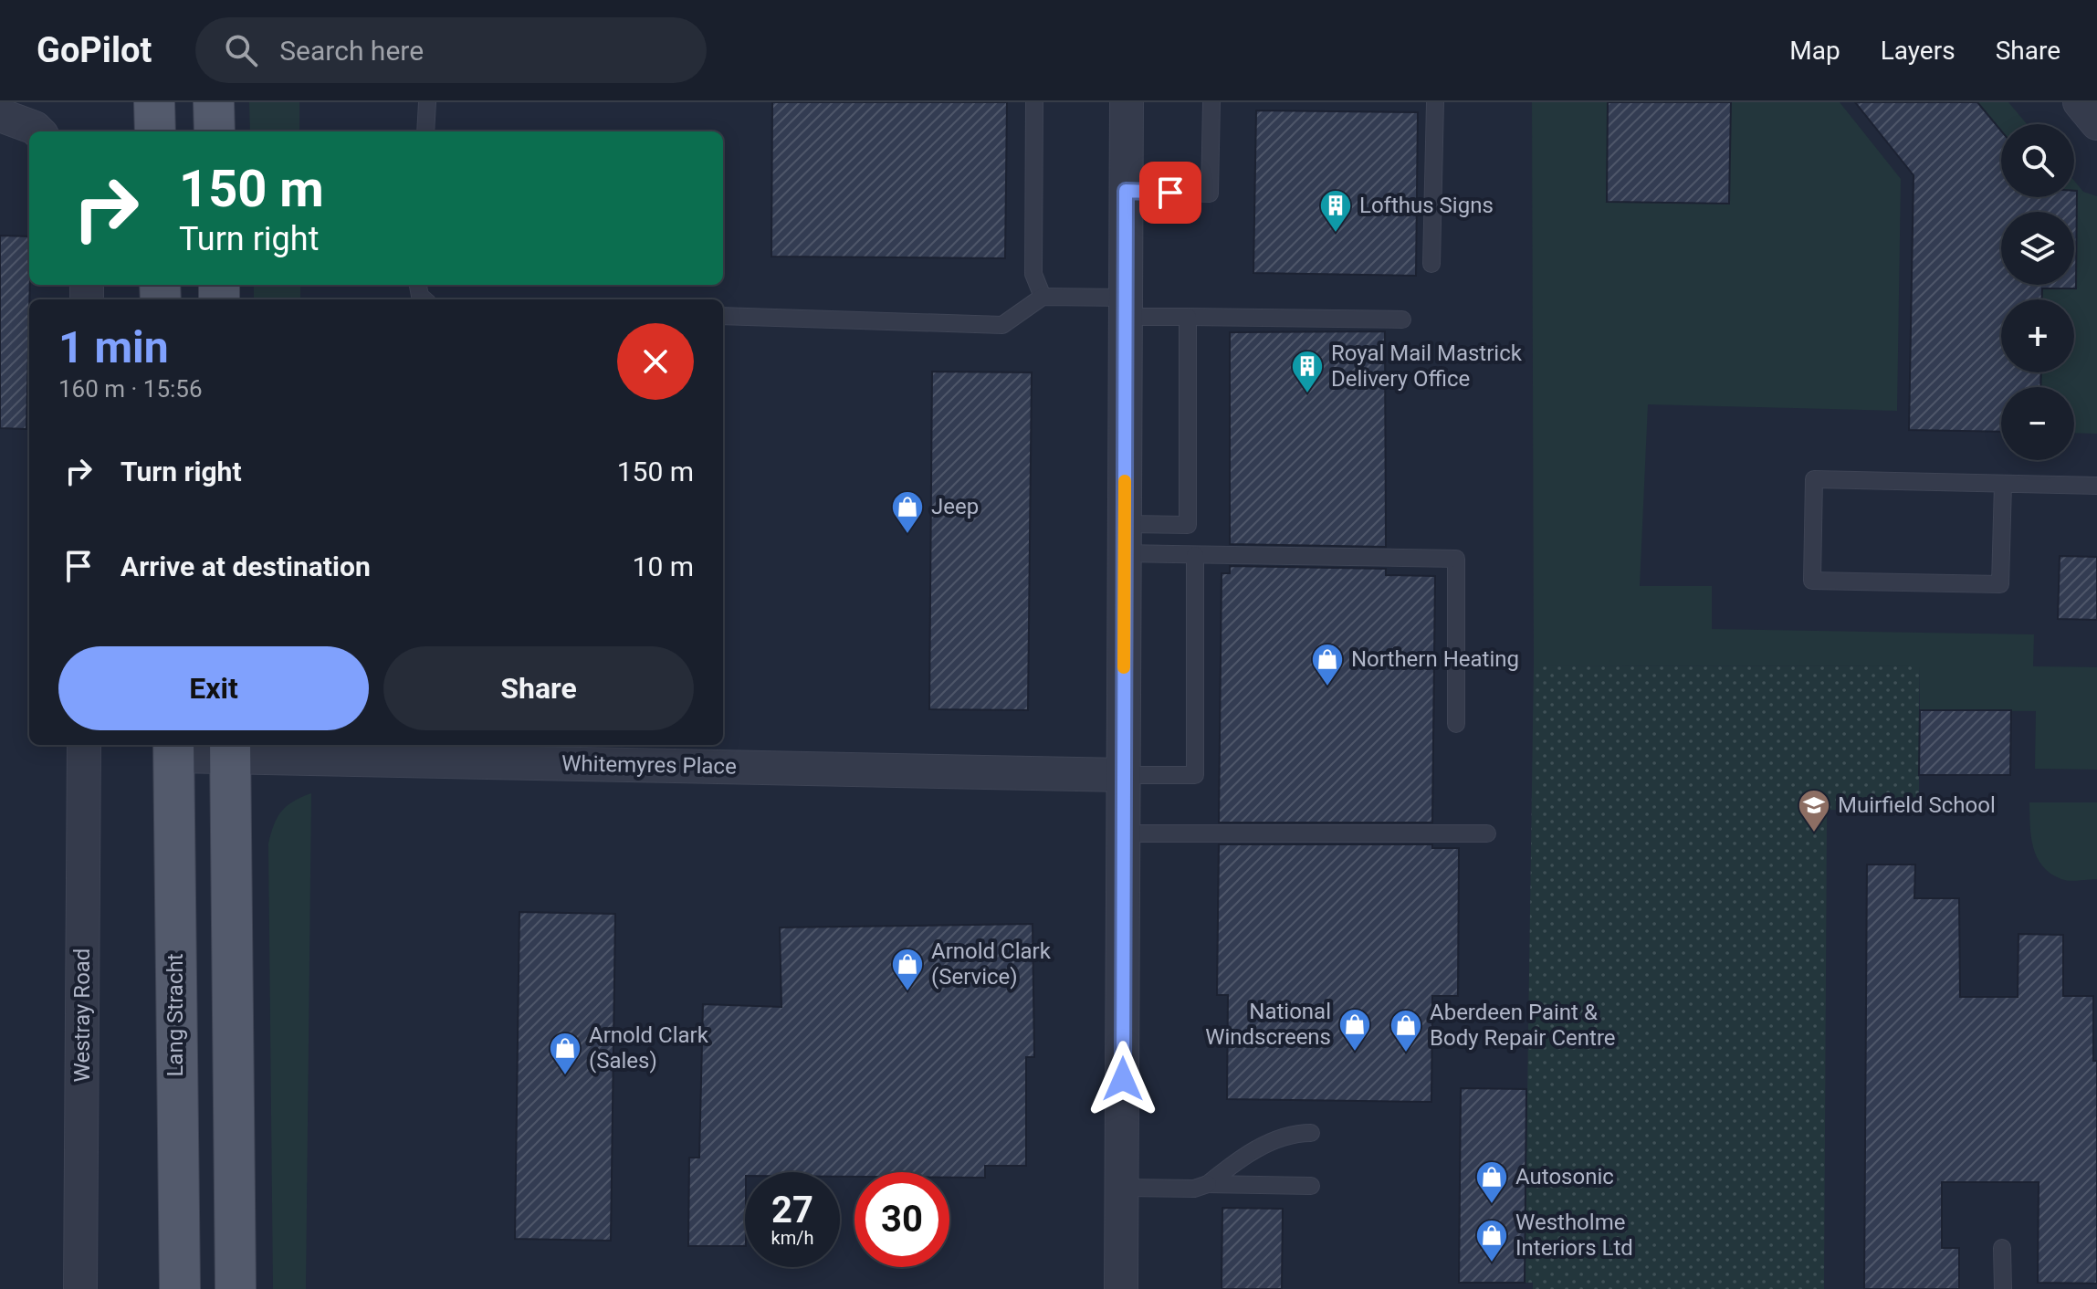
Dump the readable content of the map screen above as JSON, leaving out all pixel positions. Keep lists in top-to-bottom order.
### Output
{
  "streets": {
    "main road": ["Lang Stracht"],
    "street": ["Whitemyres Place", "Westray Road"]
  },
  "crossings": [
    ["Whitemyres Place", "Lang Stracht"]
  ],
  "places": {
    "building": ["Lofthus Signs", "Royal Mail Mastrick Delivery Office"],
    "shop": [
      "Jeep",
      "Northern Heating",
      "Arnold Clark (Service)",
      "National Windscreens",
      "Aberdeen Paint & Body Repair Centre",
      "Arnold Clark (Sales)",
      "Autosonic",
      "Westholme Interiors Ltd"
    ],
    "school or university": ["Muirfield School"]
  },
  "page": {
    "header": "GoPilot",
    "search": "Search here",
    "nav": ["Map", "Layers", "Share"],
    "map_buttons": ["+", "−"],
    "turn": ["150 m", "Turn right"],
    "heading": ["1 min", "160 m · 15:56"],
    "list": [
      {
        "name": "Turn right",
        "value": "150 m"
      },
      {
        "name": "Arrive at destination",
        "value": "10 m"
      }
    ],
    "buttons": ["Exit", "Share"],
    "speed": "27 km/h",
    "limit": "30"
  }
}
